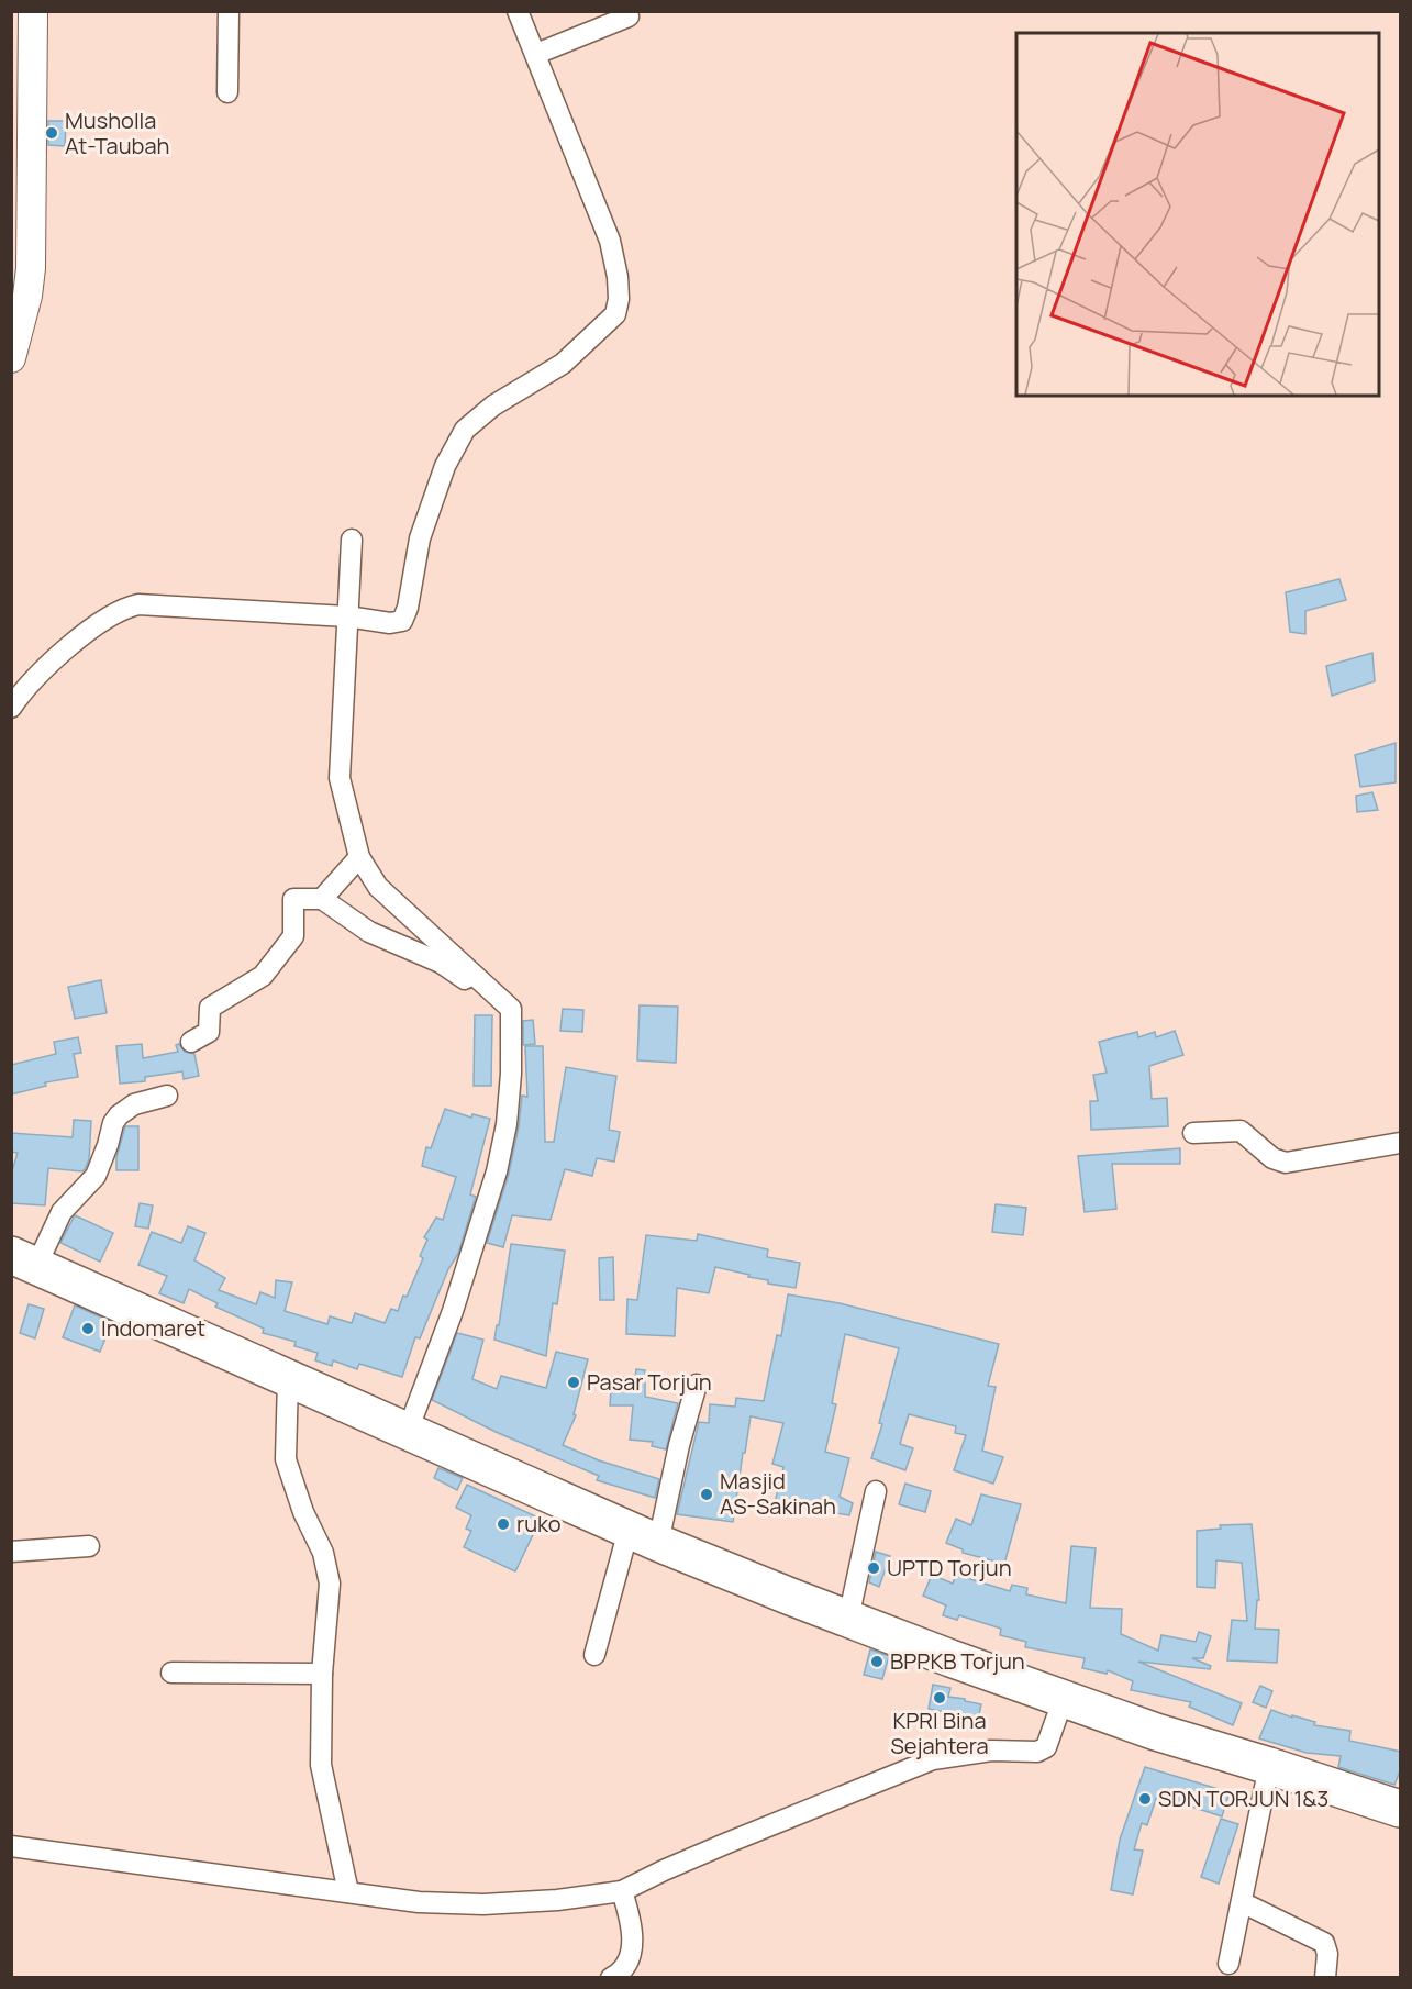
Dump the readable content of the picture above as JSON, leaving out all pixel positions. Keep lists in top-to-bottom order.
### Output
{
  "places": [
    "Musholla At-Taubah",
    "Indomaret",
    "Pasar Torjun",
    "Masjid AS-Sakinah",
    "ruko",
    "UPTD Torjun",
    "BPPKB Torjun",
    "KPRI Bina Sejahtera",
    "SDN TORJUN 1&3"
  ]
}
